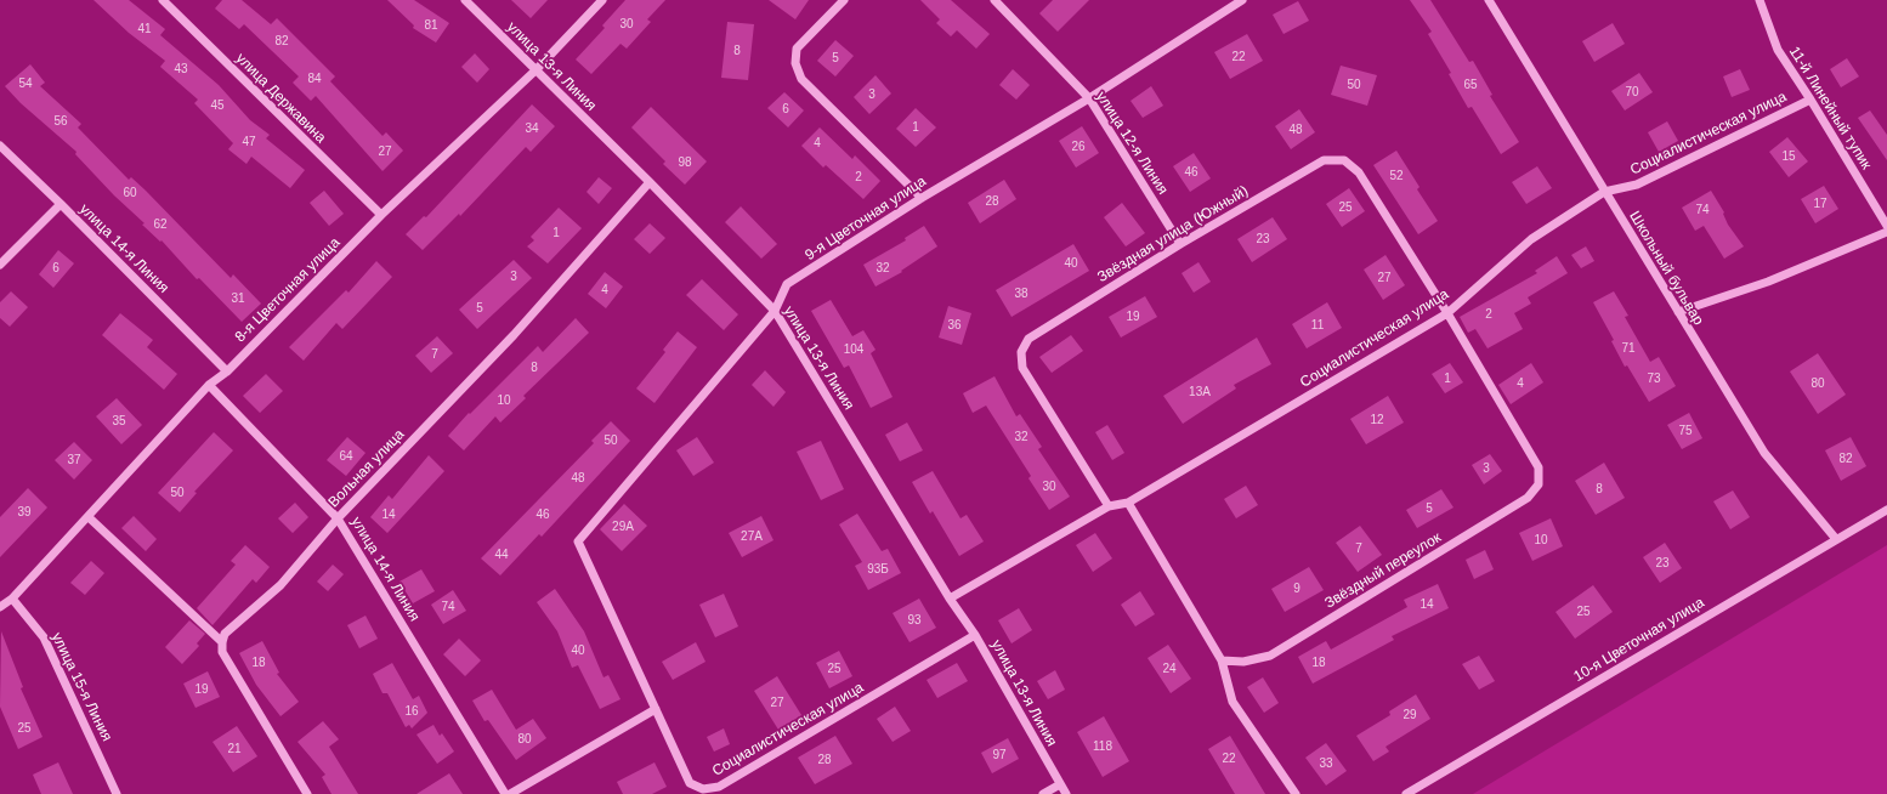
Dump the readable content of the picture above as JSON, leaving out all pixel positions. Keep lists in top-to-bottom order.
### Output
{
  "streets": {
    "lane": [
      "улица 13-я Линия",
      "улица Державина",
      "11-й Линейный тупик",
      "Социалистическая улица",
      "улица 12-я Линия",
      "9-я Цветочная улица",
      "Звёздная улица (Южный)",
      "улица 14-я Линия",
      "Школьный бульвар",
      "8-я Цветочная улица",
      "Вольная улица",
      "Звёздный переулок",
      "10-я Цветочная улица",
      "улица 15-я Линия"
    ]
  },
  "crossings": [
    ["улица 13-я Линия", "Социалистическая улица"],
    ["улица 13-я Линия", "9-я Цветочная улица"],
    ["улица 13-я Линия", "8-я Цветочная улица"],
    ["улица 13-я Линия", "Вольная улица"],
    ["улица Державина", "8-я Цветочная улица"],
    ["11-й Линейный тупик", "Социалистическая улица"],
    ["Социалистическая улица", "9-я Цветочная улица"],
    ["Социалистическая улица", "Звёздная улица (Южный)"],
    ["Социалистическая улица", "Школьный бульвар"],
    ["Социалистическая улица", "Звёздный переулок"],
    ["улица 12-я Линия", "9-я Цветочная улица"],
    ["улица 12-я Линия", "Звёздная улица (Южный)"],
    ["Звёздная улица (Южный)", "Звёздный переулок"],
    ["улица 14-я Линия", "8-я Цветочная улица"],
    ["улица 14-я Линия", "Вольная улица"],
    ["Школьный бульвар", "10-я Цветочная улица"],
    ["8-я Цветочная улица", "улица 15-я Линия"]
  ],
  "house_numbers": [
    "30",
    "81",
    "41",
    "82",
    "8",
    "22",
    "5",
    "43",
    "84",
    "54",
    "50",
    "65",
    "70",
    "3",
    "45",
    "6",
    "56",
    "1",
    "34",
    "48",
    "47",
    "4",
    "26",
    "27",
    "15",
    "98",
    "46",
    "52",
    "2",
    "60",
    "28",
    "17",
    "25",
    "74",
    "62",
    "1",
    "23",
    "40",
    "6",
    "32",
    "3",
    "27",
    "4",
    "38",
    "31",
    "5",
    "2",
    "19",
    "36",
    "11",
    "71",
    "104",
    "7",
    "8",
    "1",
    "73",
    "4",
    "80",
    "13А",
    "10",
    "12",
    "35",
    "75",
    "32",
    "50",
    "64",
    "82",
    "37",
    "3",
    "48",
    "30",
    "8",
    "50",
    "5",
    "39",
    "14",
    "46",
    "29А",
    "27А",
    "10",
    "7",
    "44",
    "23",
    "93Б",
    "9",
    "14",
    "74",
    "25",
    "93",
    "40",
    "18",
    "18",
    "25",
    "24",
    "19",
    "27",
    "16",
    "29",
    "25",
    "80",
    "118",
    "21",
    "97",
    "22",
    "28",
    "33"
  ]
}
